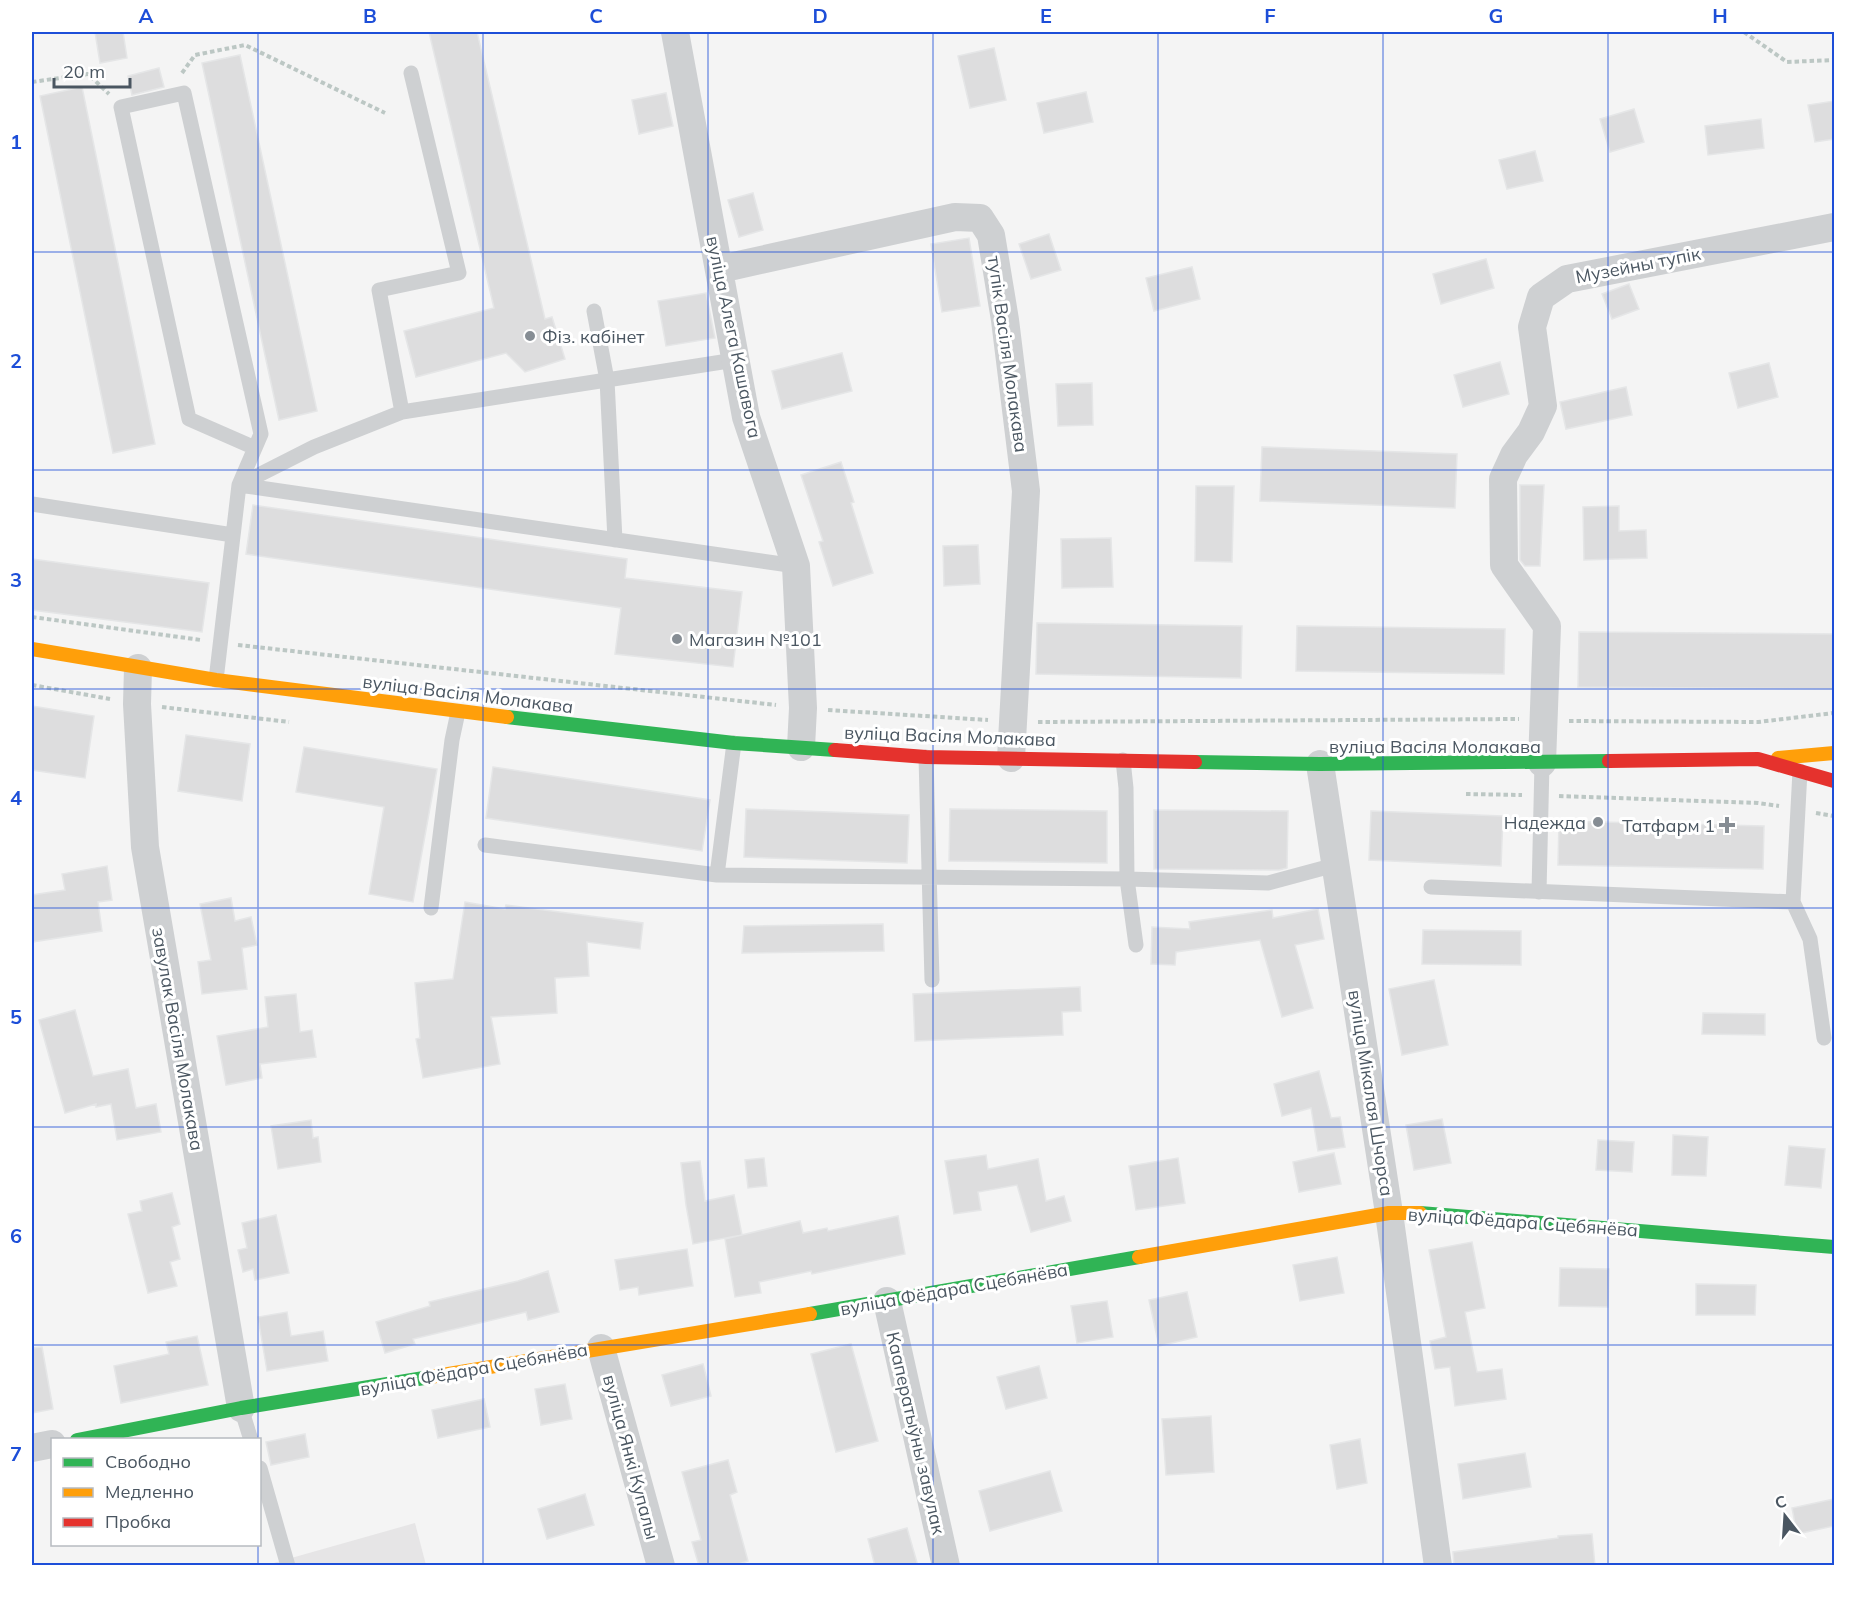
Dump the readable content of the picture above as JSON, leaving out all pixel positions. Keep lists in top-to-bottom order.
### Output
{
  "streets": {
    "street": [
      "Музейны тупік",
      "вуліца Алега Кашавога",
      "тупік Васіля Молакава",
      "вуліца Васіля Молакава",
      "завулак Васіля Молакава",
      "вуліца Мікалая Шчорса",
      "вуліца Фёдара Сцебянёва",
      "Кааператыўны завулак",
      "вуліца Янкі Купалы"
    ]
  },
  "crossings": [
    ["Музейны тупік", "вуліца Васіля Молакава"],
    ["вуліца Алега Кашавога", "тупік Васіля Молакава"],
    ["вуліца Алега Кашавога", "вуліца Васіля Молакава"],
    ["тупік Васіля Молакава", "вуліца Васіля Молакава"],
    ["вуліца Васіля Молакава", "завулак Васіля Молакава"],
    ["вуліца Васіля Молакава", "вуліца Мікалая Шчорса"],
    ["завулак Васіля Молакава", "вуліца Фёдара Сцебянёва"],
    ["вуліца Мікалая Шчорса", "вуліца Фёдара Сцебянёва"],
    ["вуліца Фёдара Сцебянёва", "Кааператыўны завулак"],
    ["вуліца Фёдара Сцебянёва", "вуліца Янкі Купалы"]
  ],
  "places": {
    "other": ["Фіз. кабінет", "Магазин №101", "Надежда"],
    "health": ["Татфарм 1"]
  },
  "legend": ["Свободно", "Медленно", "Пробка"],
  "scale_bar": "20 m",
  "north": "top",
  "grid": {
    "columns": [
      "A",
      "B",
      "C",
      "D",
      "E",
      "F",
      "G",
      "H"
    ],
    "rows": [
      "1",
      "2",
      "3",
      "4",
      "5",
      "6",
      "7"
    ]
  }
}
